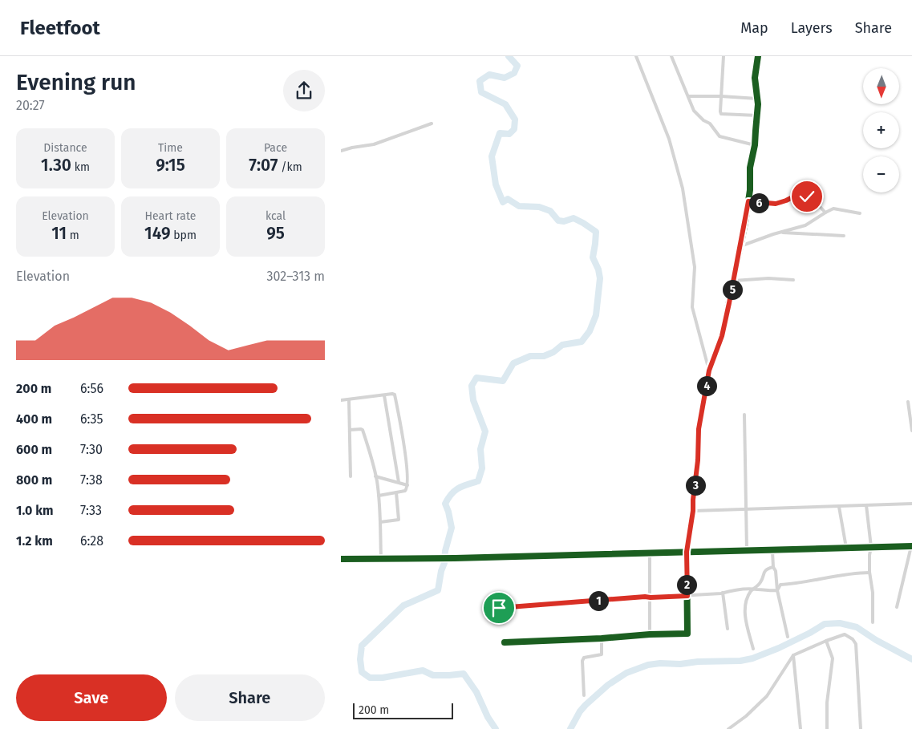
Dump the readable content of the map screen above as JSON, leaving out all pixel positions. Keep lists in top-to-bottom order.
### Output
{
  "scale_bar": "200 m",
  "north": "bottom",
  "page": {
    "header": "Fleetfoot",
    "nav": ["Map", "Layers", "Share"],
    "heading": ["Evening run", "20:27"],
    "map_buttons": ["+", "−"],
    "stats": [
      ["Distance", "1.30 km"],
      ["Time", "9:15"],
      ["Pace", "7:07 /km"],
      ["Elevation", "11 m"],
      ["Heart rate", "149 bpm"],
      ["kcal", "95"]
    ],
    "pins": [
      "6",
      "5",
      "4",
      "3",
      "2",
      "1"
    ],
    "chart": ["Elevation", "302–313 m"],
    "list": [
      {
        "name": "200 m",
        "note": "6:56"
      },
      {
        "name": "400 m",
        "note": "6:35"
      },
      {
        "name": "600 m",
        "note": "7:30"
      },
      {
        "name": "800 m",
        "note": "7:38"
      },
      {
        "name": "1.0 km",
        "note": "7:33"
      },
      {
        "name": "1.2 km",
        "note": "6:28"
      }
    ],
    "buttons": ["Save", "Share"],
    "scale": "200 m"
  }
}
